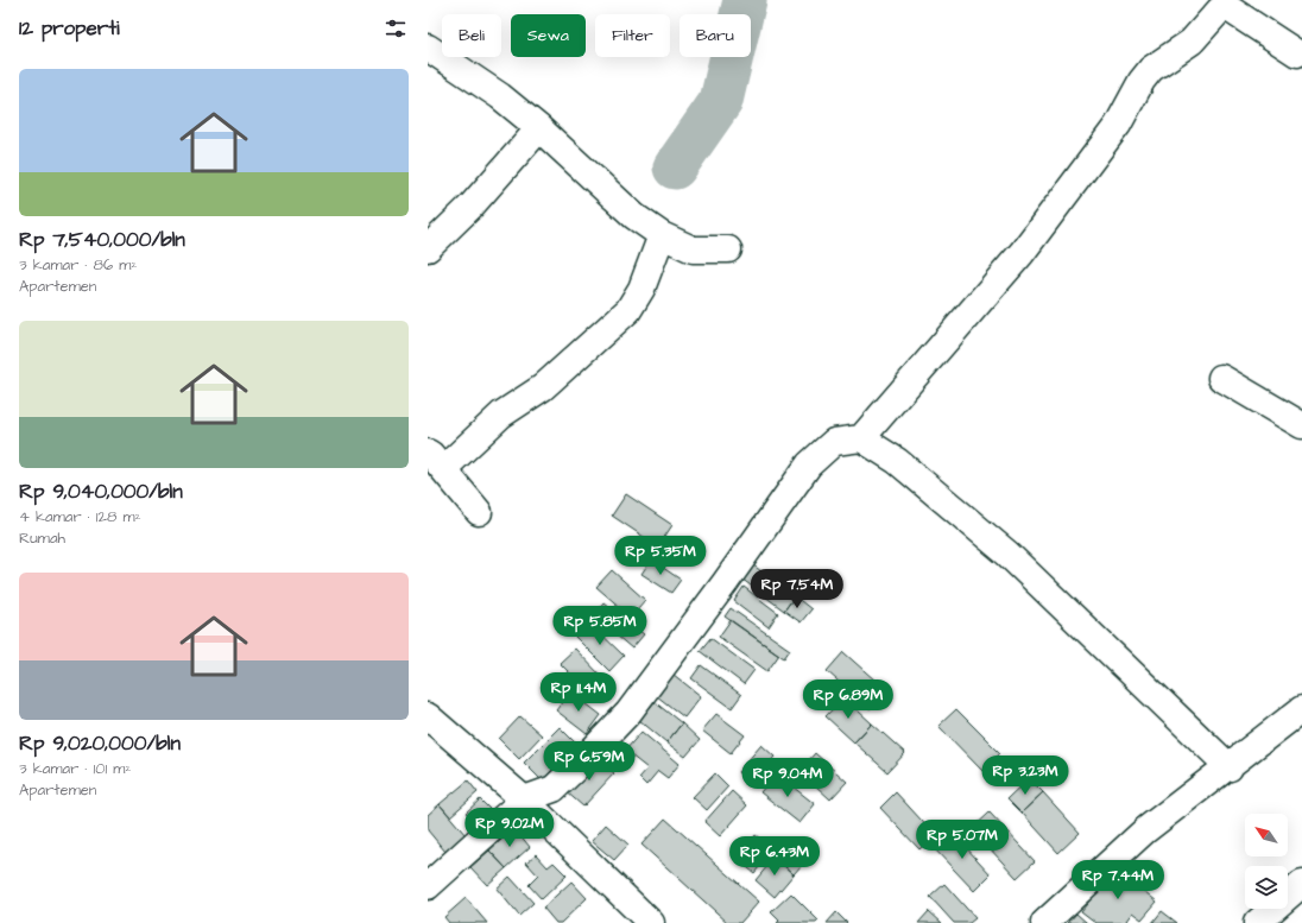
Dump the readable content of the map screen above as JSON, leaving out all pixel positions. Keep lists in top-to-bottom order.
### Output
{
  "north": "top left",
  "page": {
    "heading": "12 properti",
    "chip": [
      "Beli",
      "Sewa",
      "Filter",
      "Baru"
    ],
    "list": [
      {
        "name": "Rp 7,540,000/bln",
        "note": "3 kamar · 86 m² · Apartemen"
      },
      {
        "name": "Rp 9,040,000/bln",
        "note": "4 kamar · 128 m² · Rumah"
      },
      {
        "name": "Rp 9,020,000/bln",
        "note": "3 kamar · 101 m² · Apartemen"
      }
    ],
    "price": [
      "Rp 5.35M",
      "Rp 7.54M",
      "Rp 5.85M",
      "Rp 11.4M",
      "Rp 6.89M",
      "Rp 6.59M",
      "Rp 3.23M",
      "Rp 9.04M",
      "Rp 9.02M",
      "Rp 5.07M",
      "Rp 6.43M",
      "Rp 7.44M"
    ]
  }
}
